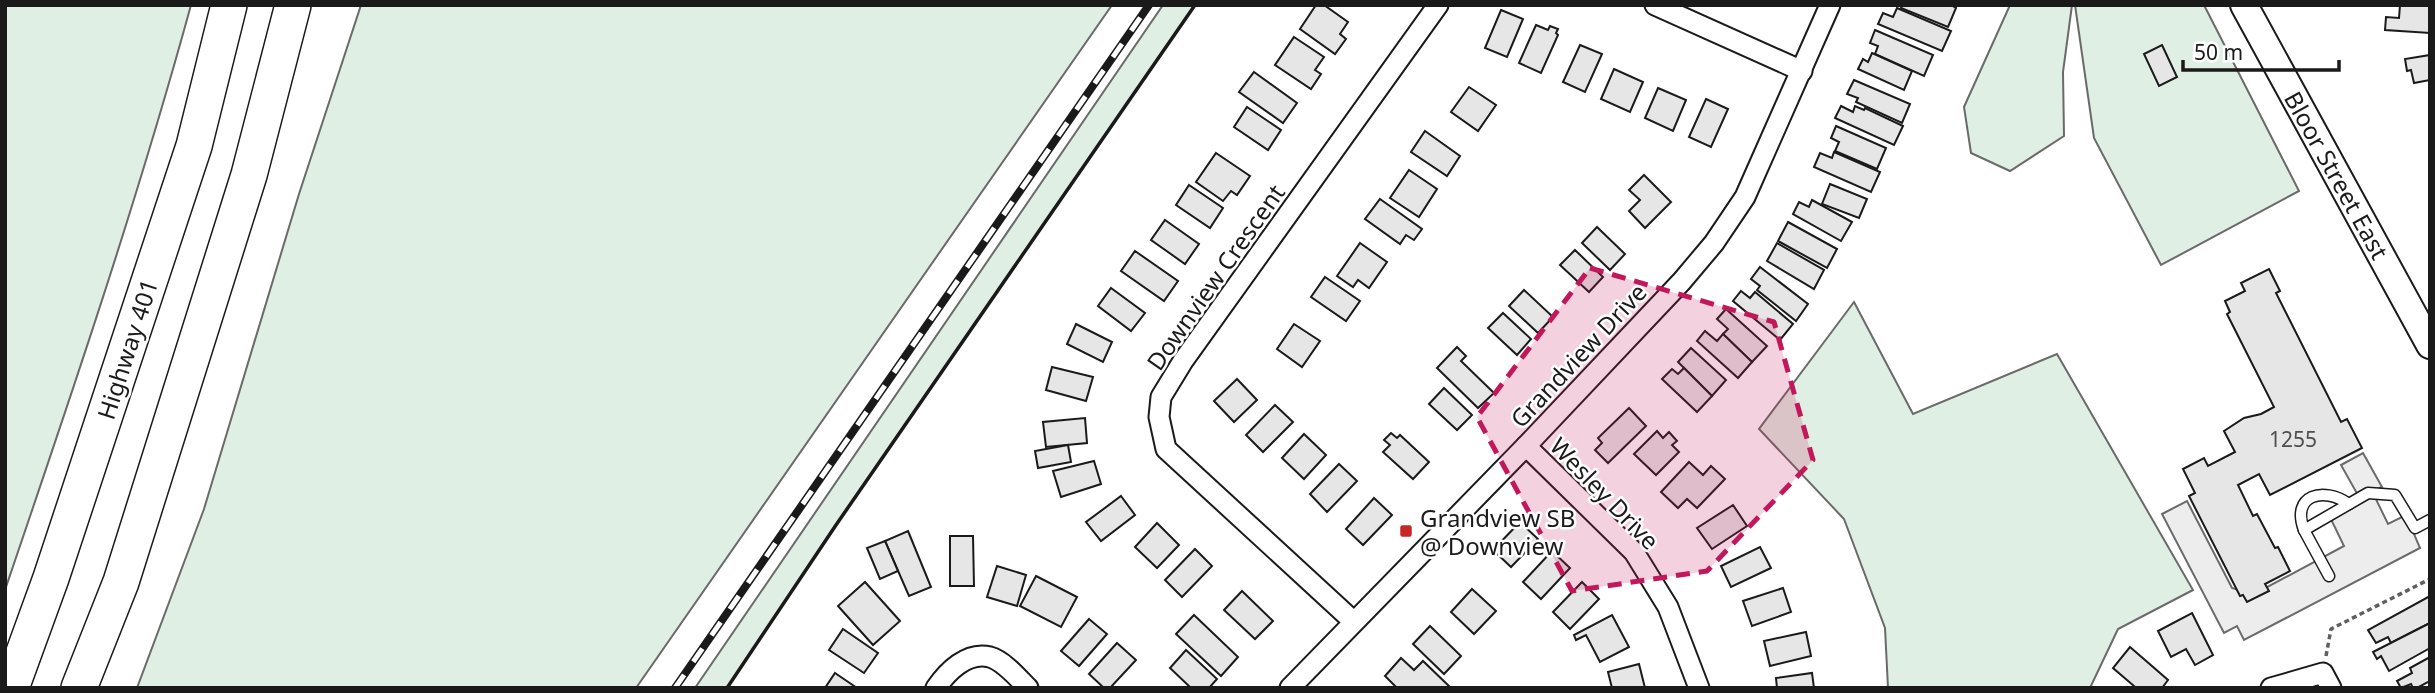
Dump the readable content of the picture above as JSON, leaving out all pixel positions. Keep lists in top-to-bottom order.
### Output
{
  "streets": {
    "highway": ["Highway 401"],
    "main road": ["Bloor Street East"],
    "street": ["Downview Crescent", "Grandview Drive", "Wesley Drive"]
  },
  "crossings": [
    ["Downview Crescent", "Grandview Drive"],
    ["Grandview Drive", "Wesley Drive"]
  ],
  "places": {
    "transit": ["Grandview SB @ Downview"]
  },
  "house_numbers": ["1255"],
  "scale_bar": "50 m"
}
